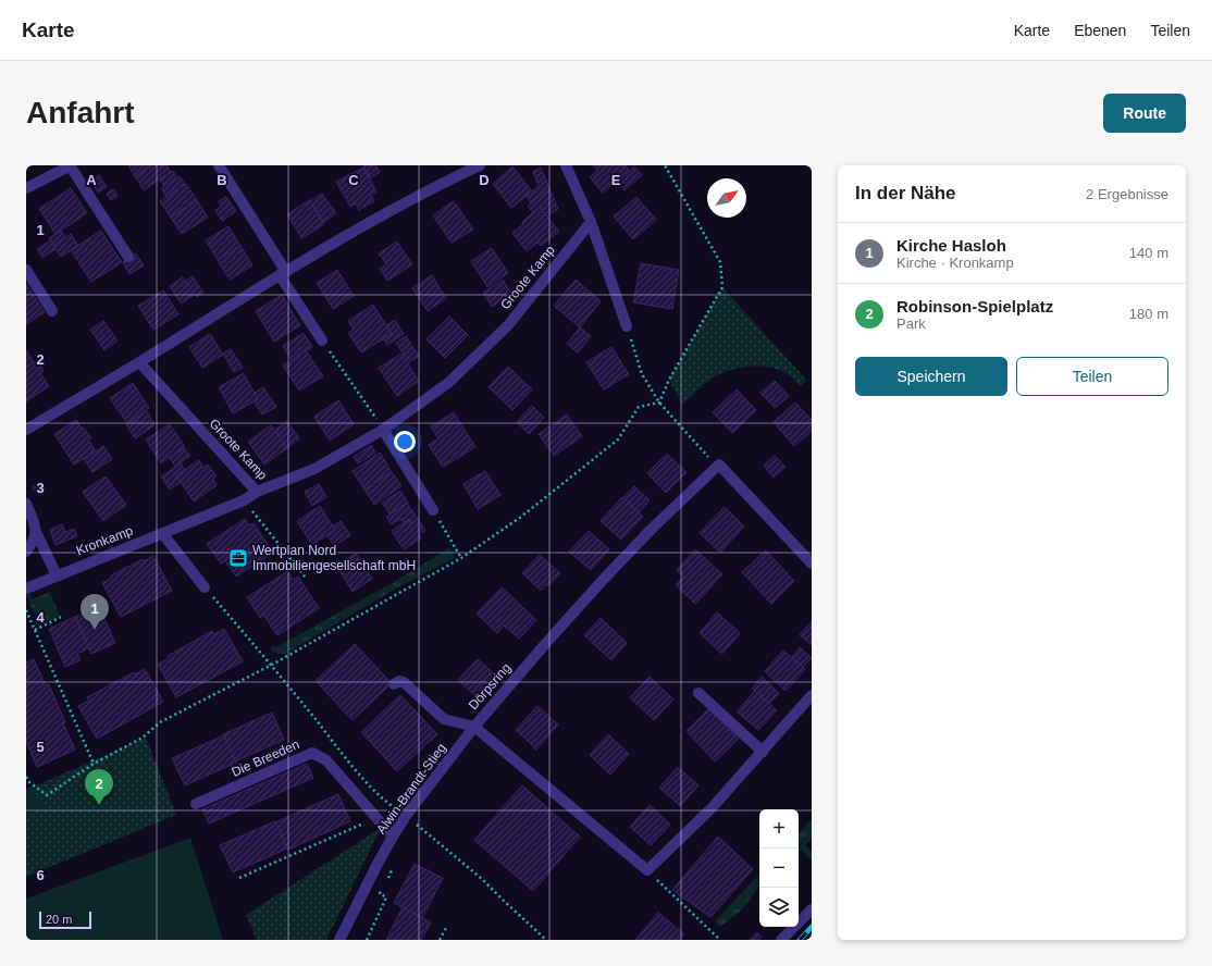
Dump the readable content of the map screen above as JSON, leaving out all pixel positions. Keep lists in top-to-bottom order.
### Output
{
  "streets": {
    "street": [
      "Groote Kamp",
      "Kronkamp",
      "Dörpsring",
      "Die Breeden",
      "Alwin-Brandt-Stieg"
    ]
  },
  "crossings": [
    ["Groote Kamp", "Kronkamp"],
    ["Dörpsring", "Alwin-Brandt-Stieg"],
    ["Die Breeden", "Alwin-Brandt-Stieg"]
  ],
  "places": {
    "office": ["Wertplan Nord Immobiliengesellschaft mbH"]
  },
  "scale_bar": "20 m",
  "north": "top right",
  "page": {
    "header": "Karte",
    "nav": ["Karte", "Ebenen", "Teilen"],
    "buttons": [
      "Route",
      ["Speichern", "Teilen"]
    ],
    "title": "Anfahrt",
    "heading": ["In der Nähe", "2 Ergebnisse"],
    "list": [
      {
        "mark": "1",
        "name": "Kirche Hasloh",
        "note": "Kirche · Kronkamp",
        "value": "140 m"
      },
      {
        "mark": "2",
        "name": "Robinson-Spielplatz",
        "note": "Park",
        "value": "180 m"
      }
    ],
    "pins": ["1", "2"],
    "map_buttons": ["+", "−"],
    "scale": "20 m"
  },
  "grid": {
    "columns": [
      "A",
      "B",
      "C",
      "D",
      "E"
    ],
    "rows": [
      "1",
      "2",
      "3",
      "4",
      "5",
      "6"
    ]
  }
}
